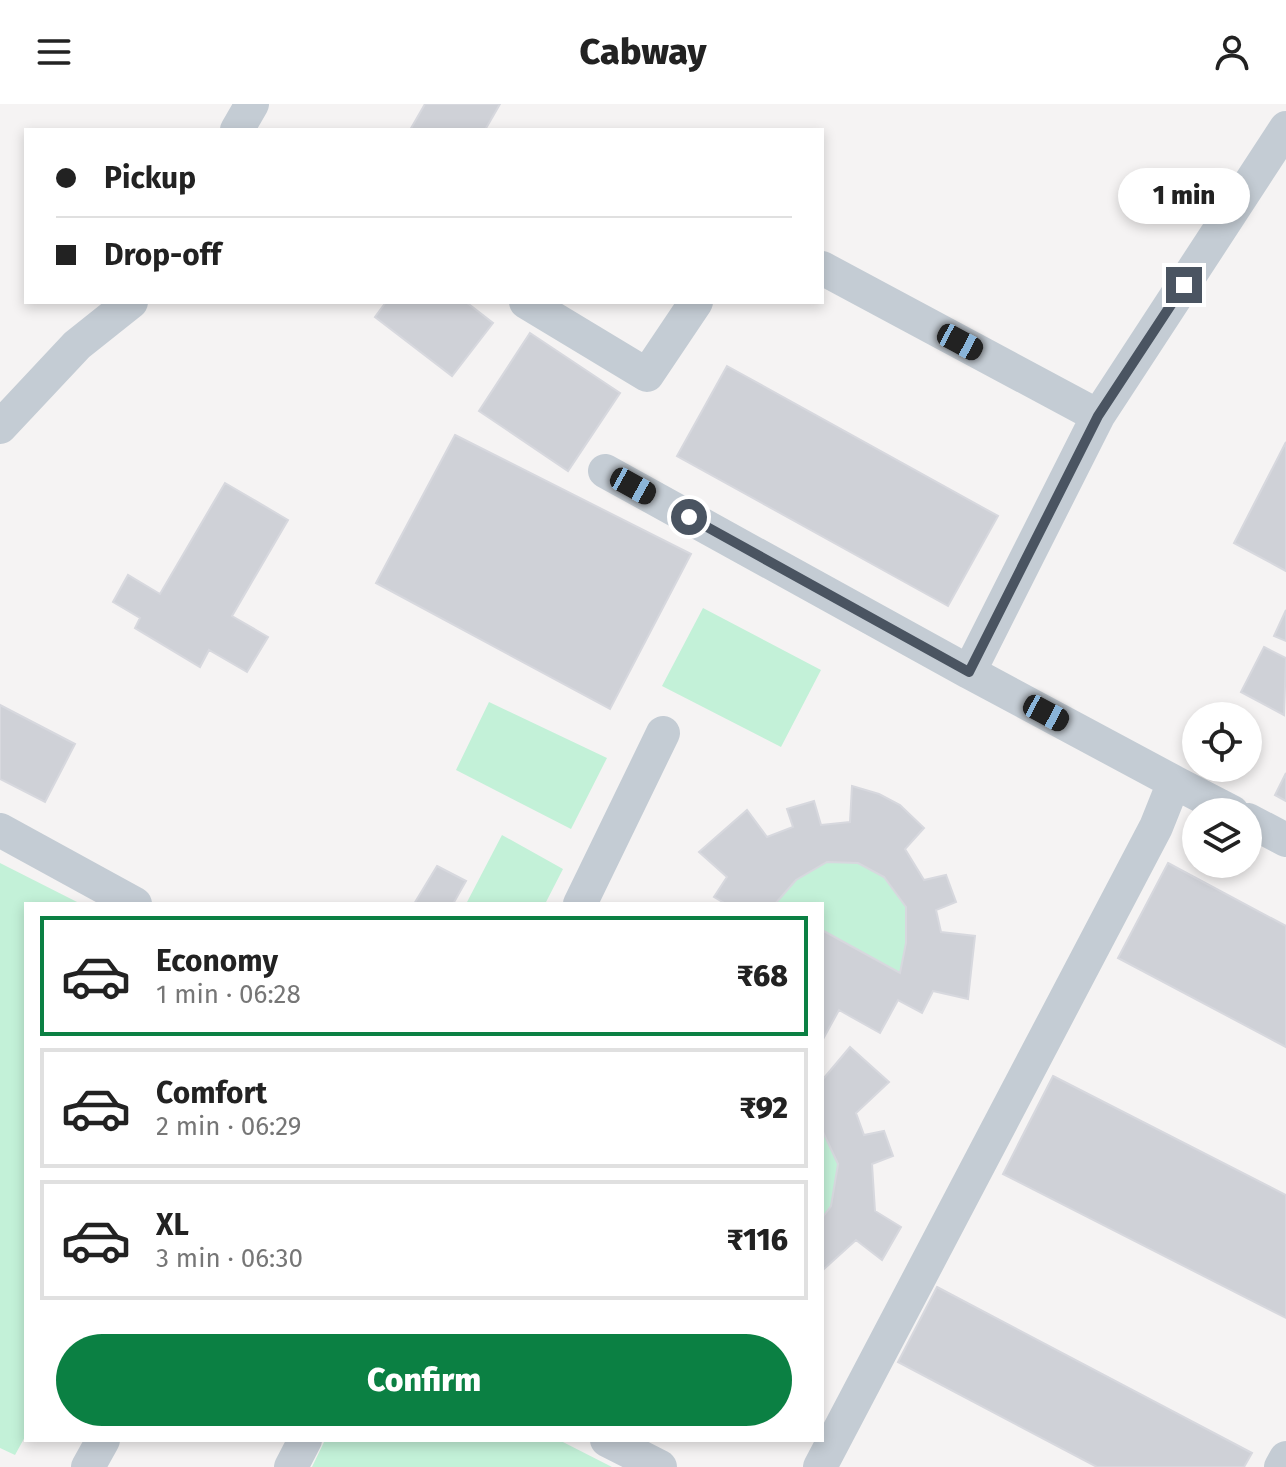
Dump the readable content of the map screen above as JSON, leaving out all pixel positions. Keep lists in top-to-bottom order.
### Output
{
  "page": {
    "header": "Cabway",
    "banner": ["Pickup", "Drop-off"],
    "bubble": "1 min",
    "list": [
      {
        "name": "Economy",
        "note": "1 min · 06:28",
        "value": "₹68"
      },
      {
        "name": "Comfort",
        "note": "2 min · 06:29",
        "value": "₹92"
      },
      {
        "name": "XL",
        "note": "3 min · 06:30",
        "value": "₹116"
      }
    ],
    "buttons": "Confirm"
  }
}
